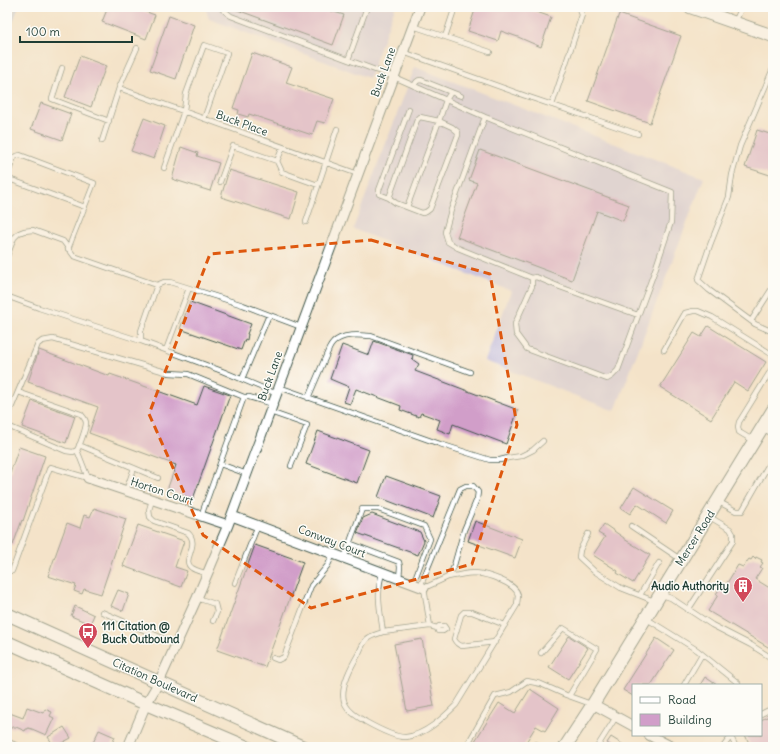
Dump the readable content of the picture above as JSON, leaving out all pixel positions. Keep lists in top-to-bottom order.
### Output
{
  "streets": {
    "main road": ["Mercer Road", "Citation Boulevard"],
    "street": ["Buck Lane", "Horton Court", "Conway Court"],
    "lane": ["Buck Place"]
  },
  "crossings": [
    ["Buck Lane", "Buck Place"],
    ["Buck Lane", "Horton Court"],
    ["Buck Lane", "Conway Court"],
    ["Buck Lane", "Citation Boulevard"]
  ],
  "places": {
    "building": ["Audio Authority"],
    "bus stop": ["111 Citation @ Buck Outbound"]
  },
  "legend": ["Road", "Building"],
  "scale_bar": "100 m"
}
